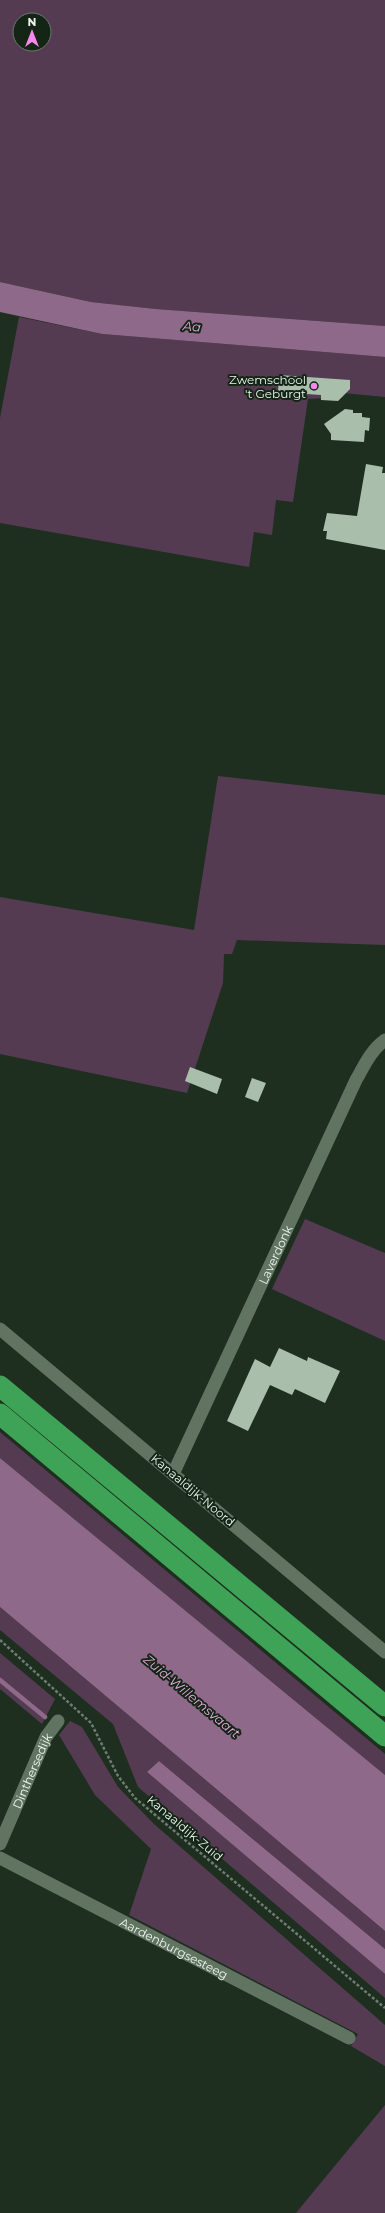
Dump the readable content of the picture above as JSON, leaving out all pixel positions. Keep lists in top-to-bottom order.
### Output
{
  "streets": {
    "street": [
      "Laverdonk",
      "Kanaaldijk-Noord",
      "Dinthersedijk",
      "Aardenburgsesteeg"
    ],
    "path": ["Kanaaldijk-Zuid"]
  },
  "crossings": [
    ["Laverdonk", "Kanaaldijk-Noord"]
  ],
  "water": ["Aa", "Zuid-Willemsvaart"],
  "places": ["Zwemschool 't Geburgt"],
  "north": "top"
}
